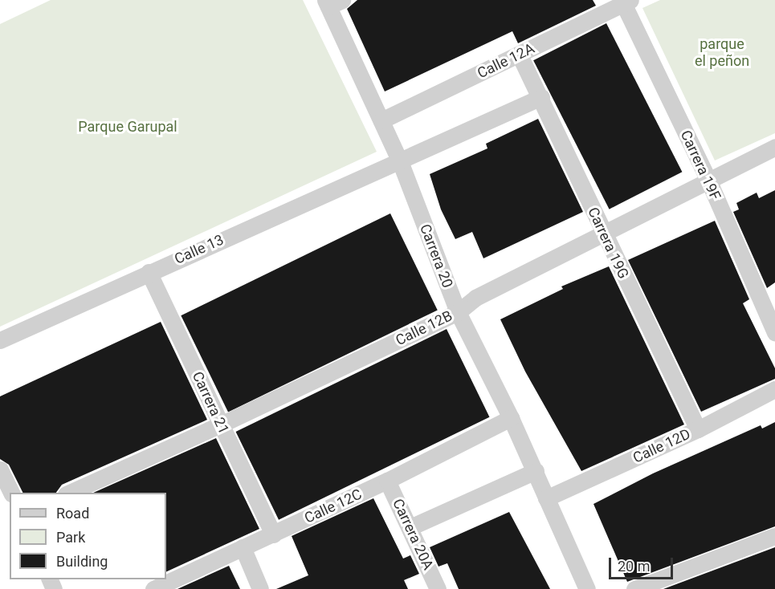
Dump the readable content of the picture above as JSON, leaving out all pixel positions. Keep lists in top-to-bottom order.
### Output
{
  "streets": {
    "street": [
      "Calle 12A",
      "Carrera 19F",
      "Carrera 19G",
      "Calle 13",
      "Carrera 20",
      "Calle 12B",
      "Carrera 21",
      "Calle 12D",
      "Calle 12C",
      "Carrera 20A"
    ]
  },
  "crossings": [
    ["Calle 12A", "Carrera 19F"],
    ["Calle 12A", "Carrera 19G"],
    ["Calle 12A", "Carrera 20"],
    ["Carrera 19F", "Calle 12B"],
    ["Carrera 19G", "Calle 13"],
    ["Carrera 19G", "Calle 12B"],
    ["Carrera 19G", "Calle 12D"],
    ["Calle 13", "Carrera 20"],
    ["Calle 13", "Carrera 21"],
    ["Carrera 20", "Calle 12B"],
    ["Carrera 20", "Calle 12D"],
    ["Carrera 20", "Calle 12C"],
    ["Calle 12B", "Carrera 21"],
    ["Carrera 21", "Calle 12C"],
    ["Calle 12C", "Carrera 20A"]
  ],
  "parks": ["parque el peñon", "Parque Garupal"],
  "legend": ["Road", "Park", "Building"],
  "scale_bar": "20 m"
}
